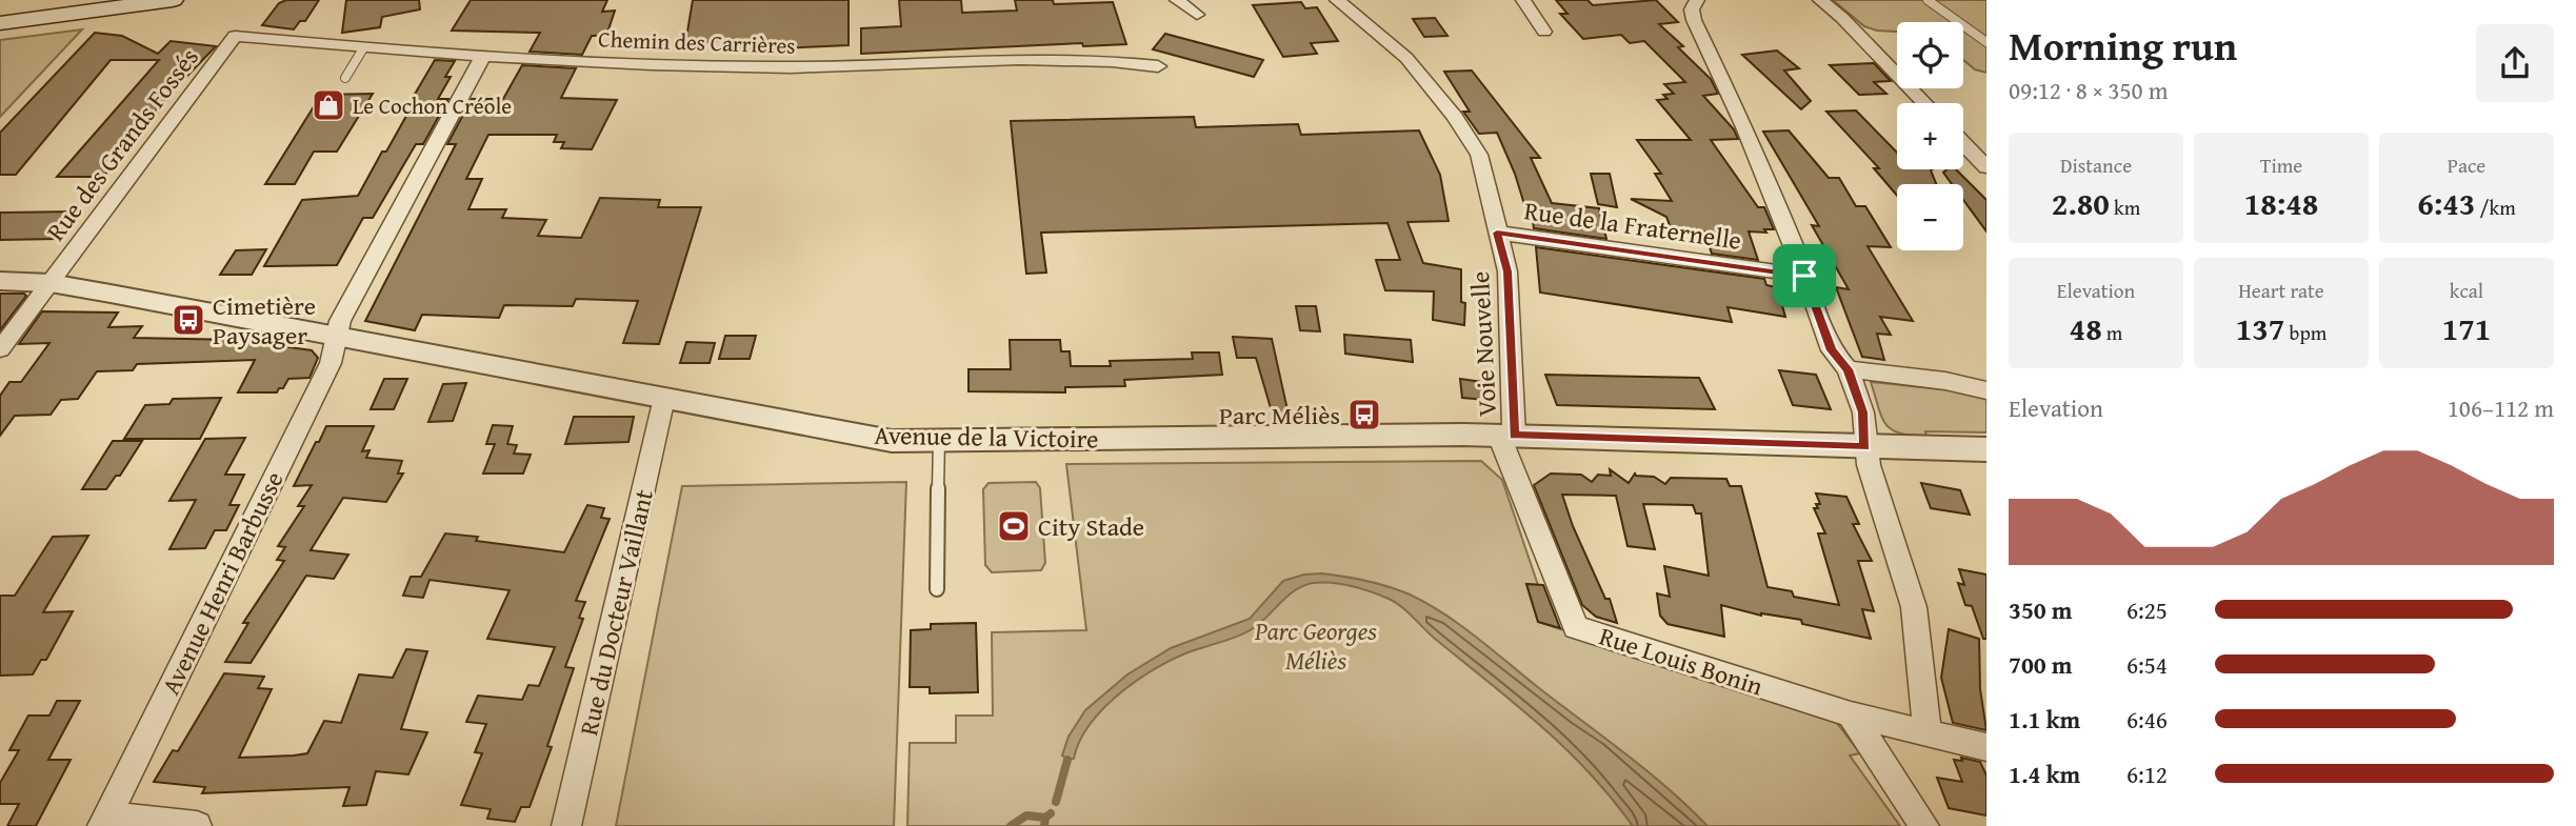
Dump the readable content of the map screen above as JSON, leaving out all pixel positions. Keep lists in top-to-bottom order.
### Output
{
  "streets": {
    "street": [
      "Chemin des Carrières",
      "Rue des Grands Fossés",
      "Rue de la Fraternelle",
      "Voie Nouvelle",
      "Avenue de la Victoire",
      "Avenue Henri Barbusse",
      "Rue du Docteur Vaillant",
      "Rue Louis Bonin"
    ]
  },
  "crossings": [
    ["Chemin des Carrières", "Rue des Grands Fossés"],
    ["Chemin des Carrières", "Avenue Henri Barbusse"],
    ["Rue des Grands Fossés", "Avenue de la Victoire"],
    ["Rue de la Fraternelle", "Voie Nouvelle"],
    ["Voie Nouvelle", "Avenue de la Victoire"],
    ["Voie Nouvelle", "Rue Louis Bonin"],
    ["Avenue de la Victoire", "Avenue Henri Barbusse"],
    ["Avenue de la Victoire", "Rue du Docteur Vaillant"],
    ["Avenue de la Victoire", "Rue Louis Bonin"]
  ],
  "parks": ["Parc Georges Méliès"],
  "places": {
    "shop": ["Le Cochon Créole"],
    "bus stop": ["Cimetière Paysager", "Parc Méliès"],
    "sports": ["City Stade"]
  },
  "page": {
    "heading": ["Morning run", "09:12 · 8 × 350 m"],
    "map_buttons": ["+", "−"],
    "stats": [
      ["Distance", "2.80 km"],
      ["Time", "18:48"],
      ["Pace", "6:43 /km"],
      ["Elevation", "48 m"],
      ["Heart rate", "137 bpm"],
      ["kcal", "171"]
    ],
    "chart": ["Elevation", "106–112 m"],
    "list": [
      {
        "name": "350 m",
        "note": "6:25"
      },
      {
        "name": "700 m",
        "note": "6:54"
      },
      {
        "name": "1.1 km",
        "note": "6:46"
      },
      {
        "name": "1.4 km",
        "note": "6:12"
      }
    ]
  }
}
